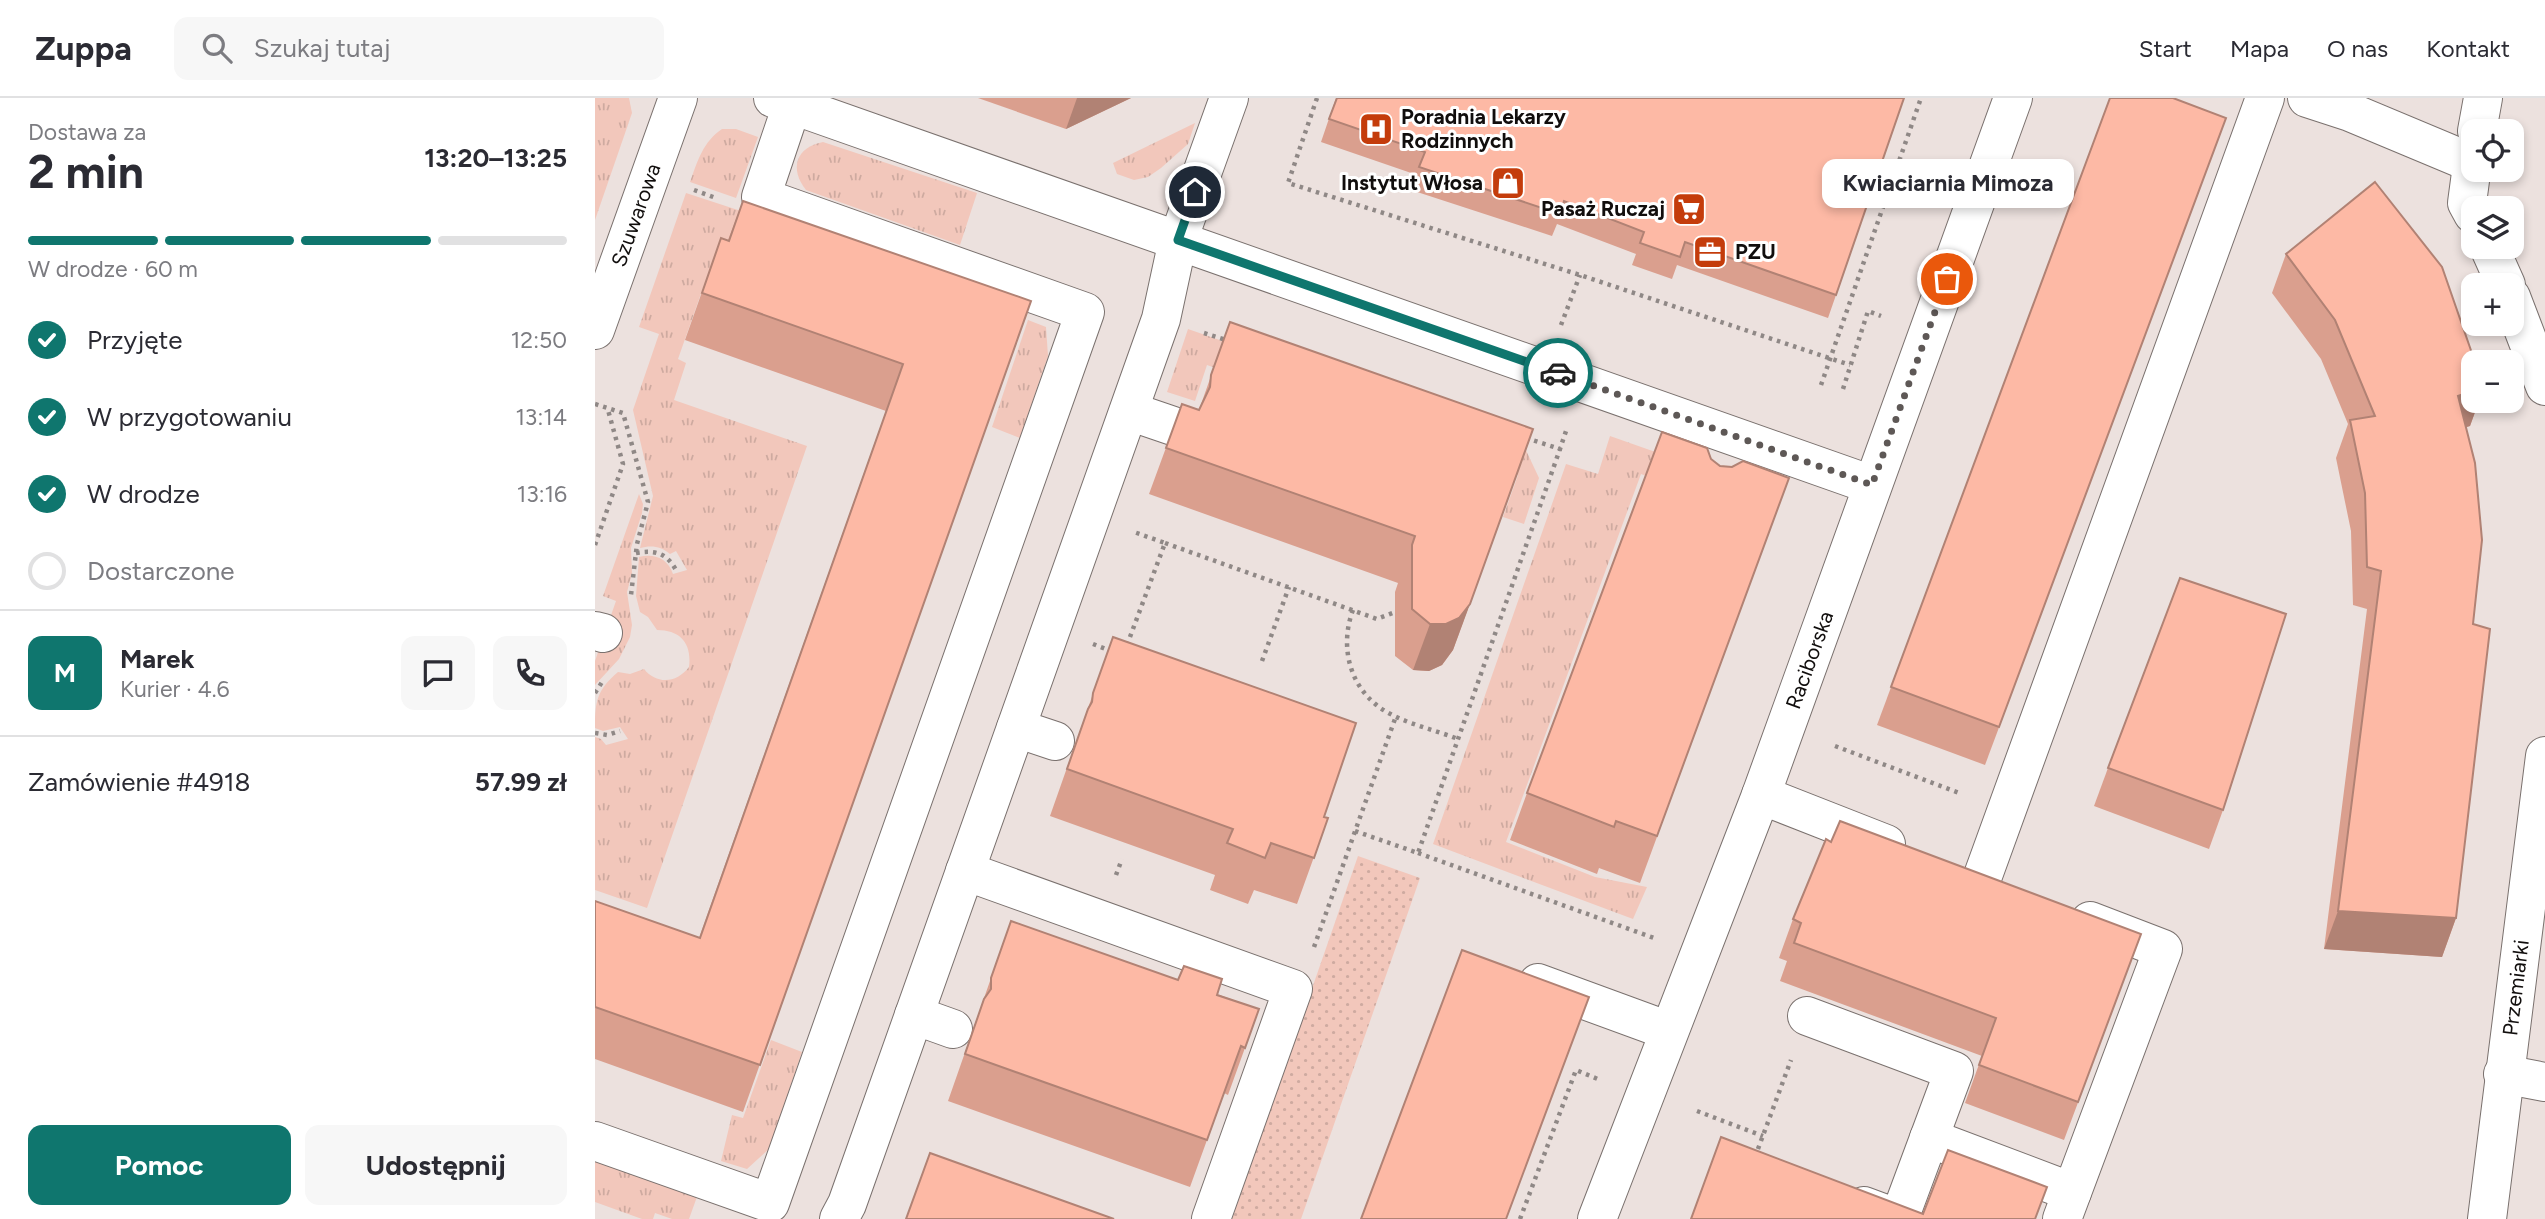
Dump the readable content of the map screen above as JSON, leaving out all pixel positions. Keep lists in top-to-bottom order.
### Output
{
  "streets": {
    "street": ["Szuwarowa", "Raciborska", "Przemiarki"]
  },
  "places": {
    "hospital": ["Poradnia Lekarzy Rodzinnych"],
    "shop": ["Instytut Włosa"],
    "supermarket": ["Pasaż Ruczaj"],
    "office": ["PZU"],
    "other": ["Kwiaciarnia Mimoza"]
  },
  "page": {
    "header": "Zuppa",
    "search": "Szukaj tutaj",
    "nav": [
      "Start",
      "Mapa",
      "O nas",
      "Kontakt"
    ],
    "heading": ["2 min", "Dostawa za", "13:20–13:25"],
    "panel": [
      "Marek",
      "Kurier · 4.6",
      "Zamówienie #4918",
      "57.99 zł"
    ],
    "map_buttons": ["+", "−"],
    "bubble": "Kwiaciarnia Mimoza",
    "bar": "W drodze · 60 m",
    "list": [
      ["Przyjęte", "12:50"],
      ["W przygotowaniu", "13:14"],
      ["W drodze", "13:16"],
      "Dostarczone"
    ],
    "round": "M",
    "buttons": ["Pomoc", "Udostępnij"]
  }
}
